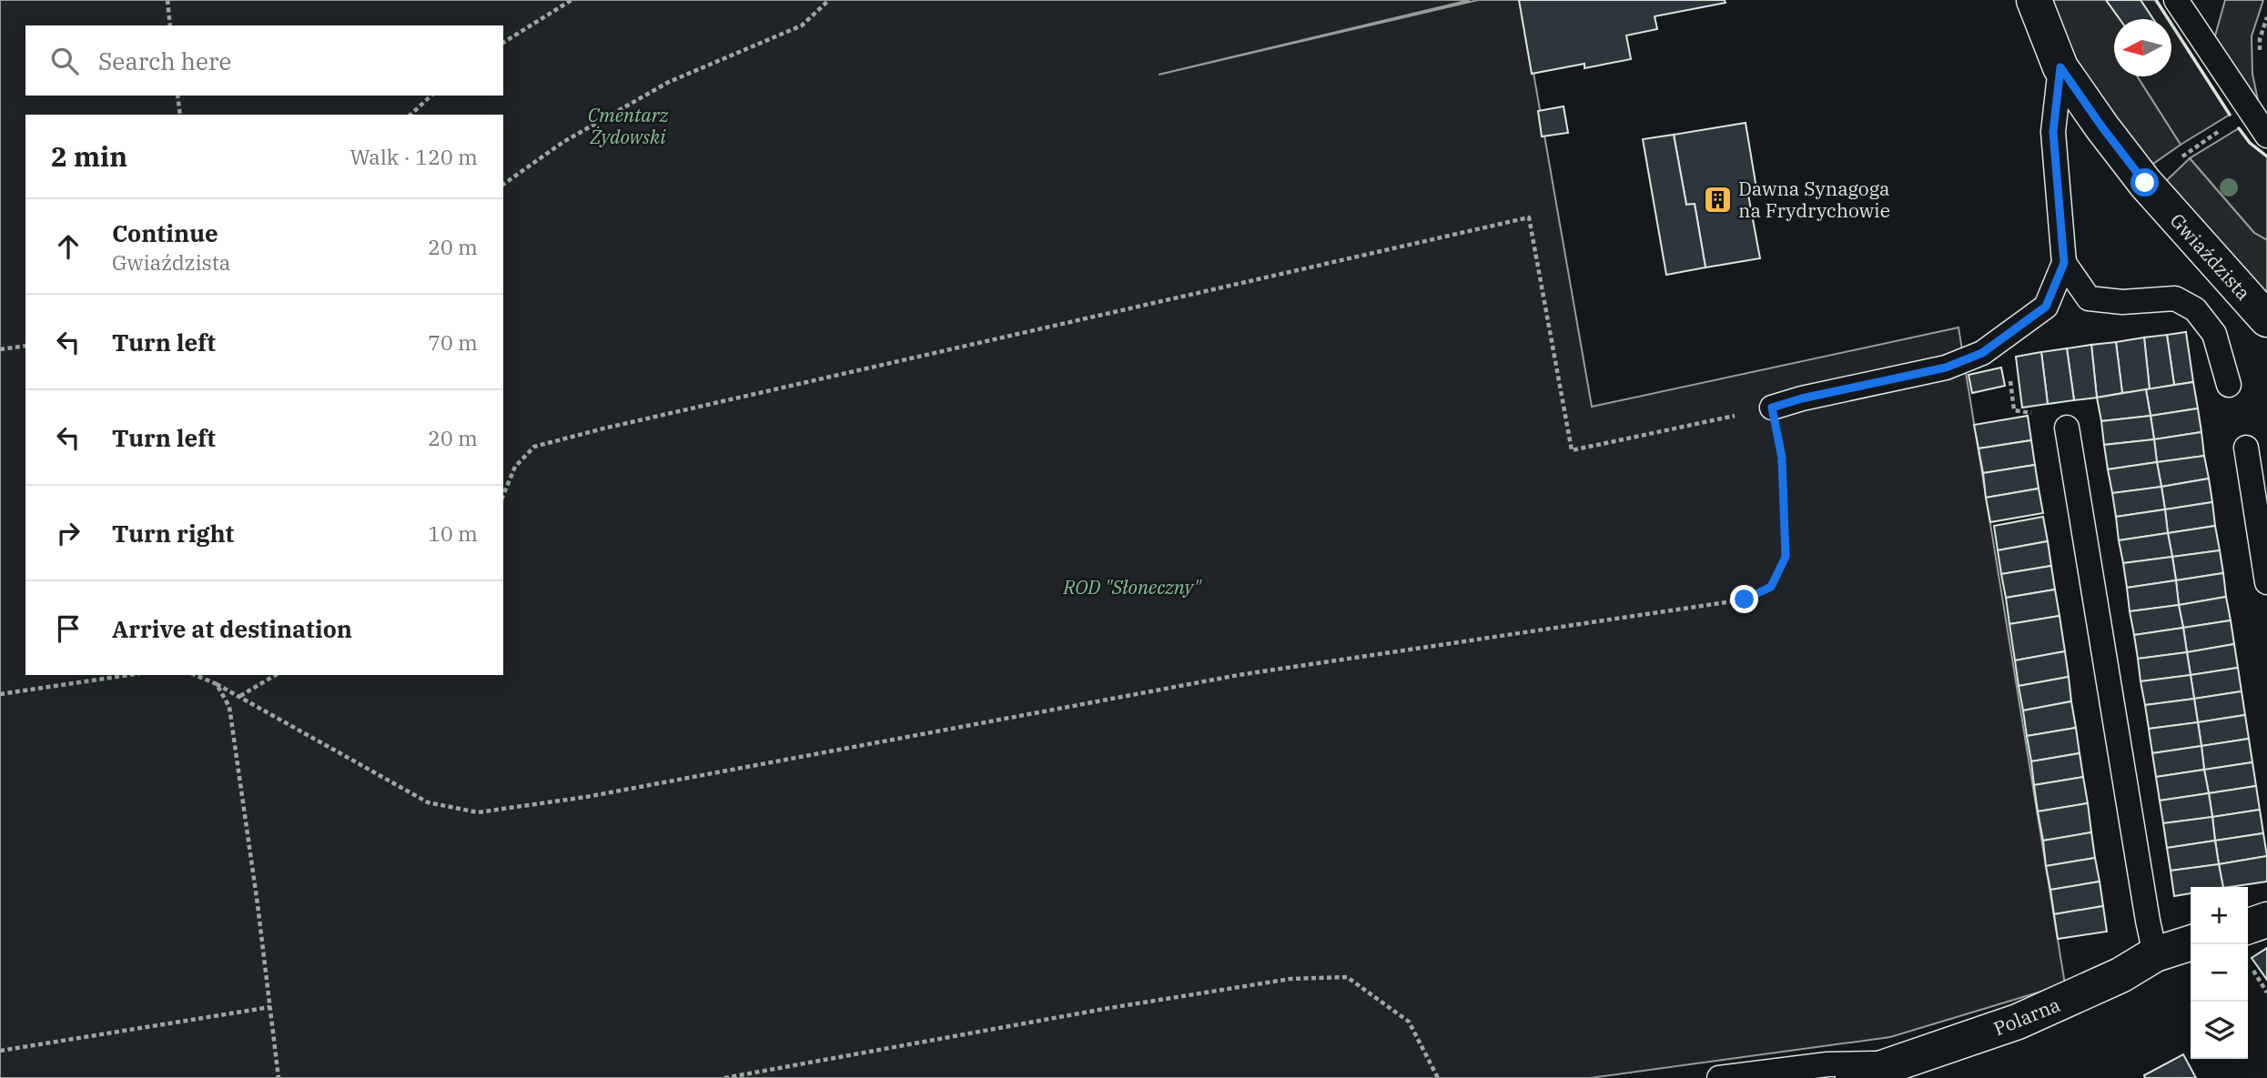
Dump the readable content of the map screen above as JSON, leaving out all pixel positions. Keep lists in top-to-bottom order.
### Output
{
  "streets": {
    "street": ["Gwiaździsta", "Polarna"]
  },
  "parks": ["Cmentarz Żydowski", "ROD \"Słoneczny\""],
  "places": {
    "building": ["Dawna Synagoga na Frydrychowie"]
  },
  "north": "left",
  "page": {
    "search": "Search here",
    "heading": ["2 min", "Walk · 120 m"],
    "list": [
      ["Continue", "Gwiaździsta", "20 m"],
      ["Turn left", "70 m"],
      ["Turn left", "20 m"],
      ["Turn right", "10 m"],
      "Arrive at destination"
    ],
    "map_buttons": ["+", "−"]
  }
}
